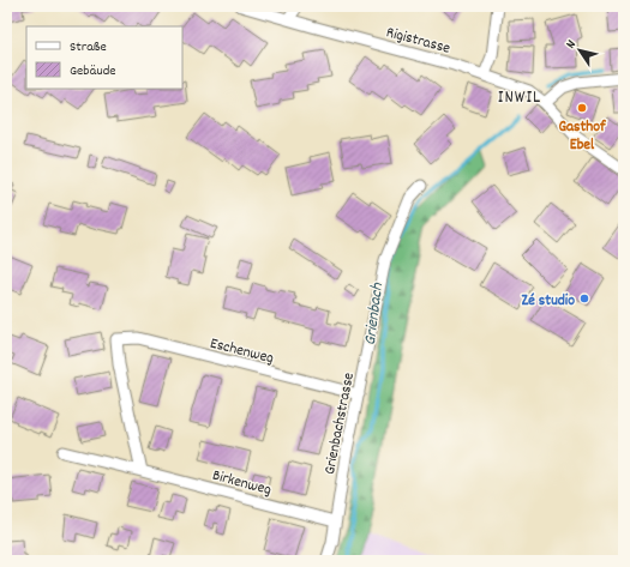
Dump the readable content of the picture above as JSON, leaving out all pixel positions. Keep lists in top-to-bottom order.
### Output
{
  "streets": {
    "street": [
      "Rigistrasse",
      "Eschenweg",
      "Grienbachstrasse",
      "Birkenweg"
    ]
  },
  "crossings": [
    ["Eschenweg", "Grienbachstrasse"],
    ["Eschenweg", "Birkenweg"],
    ["Grienbachstrasse", "Birkenweg"]
  ],
  "districts": ["INWIL"],
  "water": ["Grienbach"],
  "places": ["Gasthof Ebel", "Zé studio"],
  "legend": ["Straße", "Gebäude"],
  "north": "top left"
}
